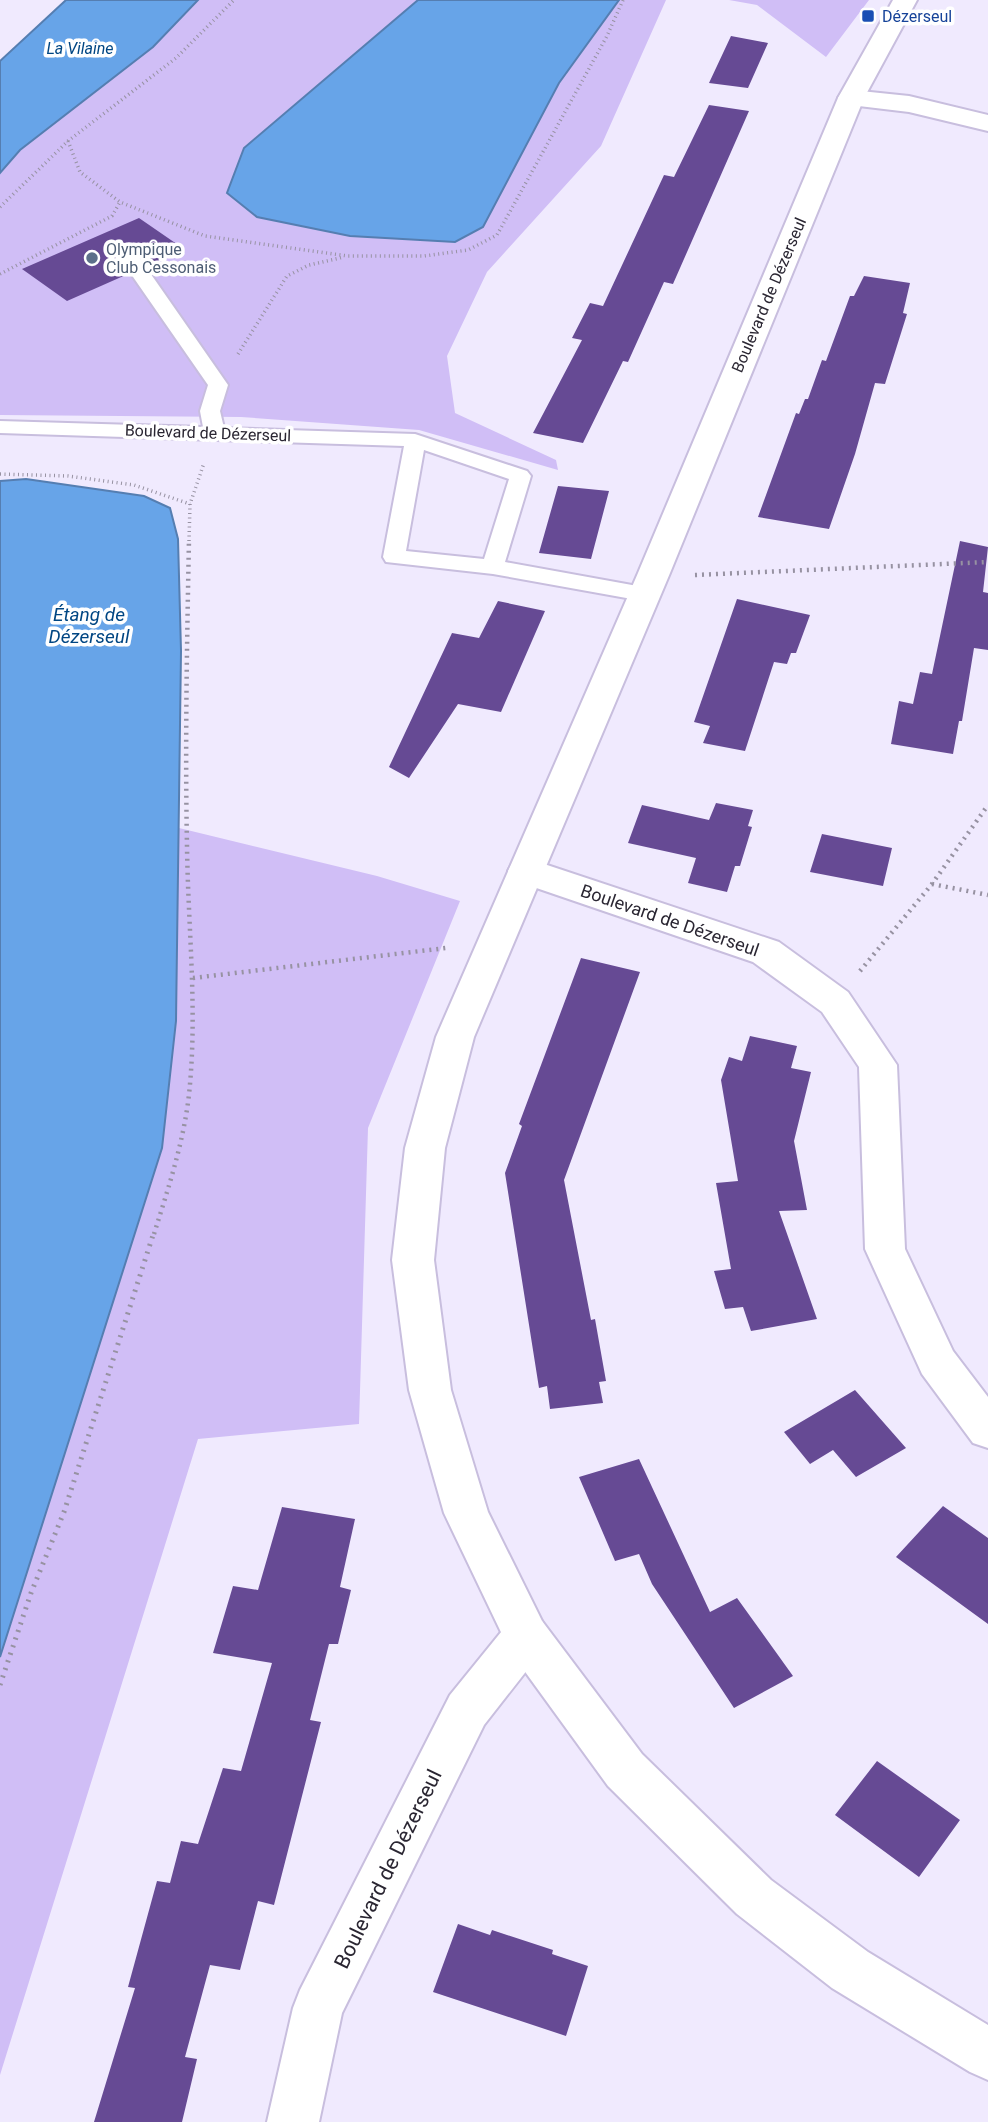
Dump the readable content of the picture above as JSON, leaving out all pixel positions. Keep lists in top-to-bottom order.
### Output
{
  "streets": {
    "street": ["Boulevard de Dézerseul"]
  },
  "water": ["La Vilaine", "Étang de Dézerseul"],
  "places": {
    "transit": ["Dézerseul"],
    "other": ["Olympique Club Cessonais"]
  }
}
